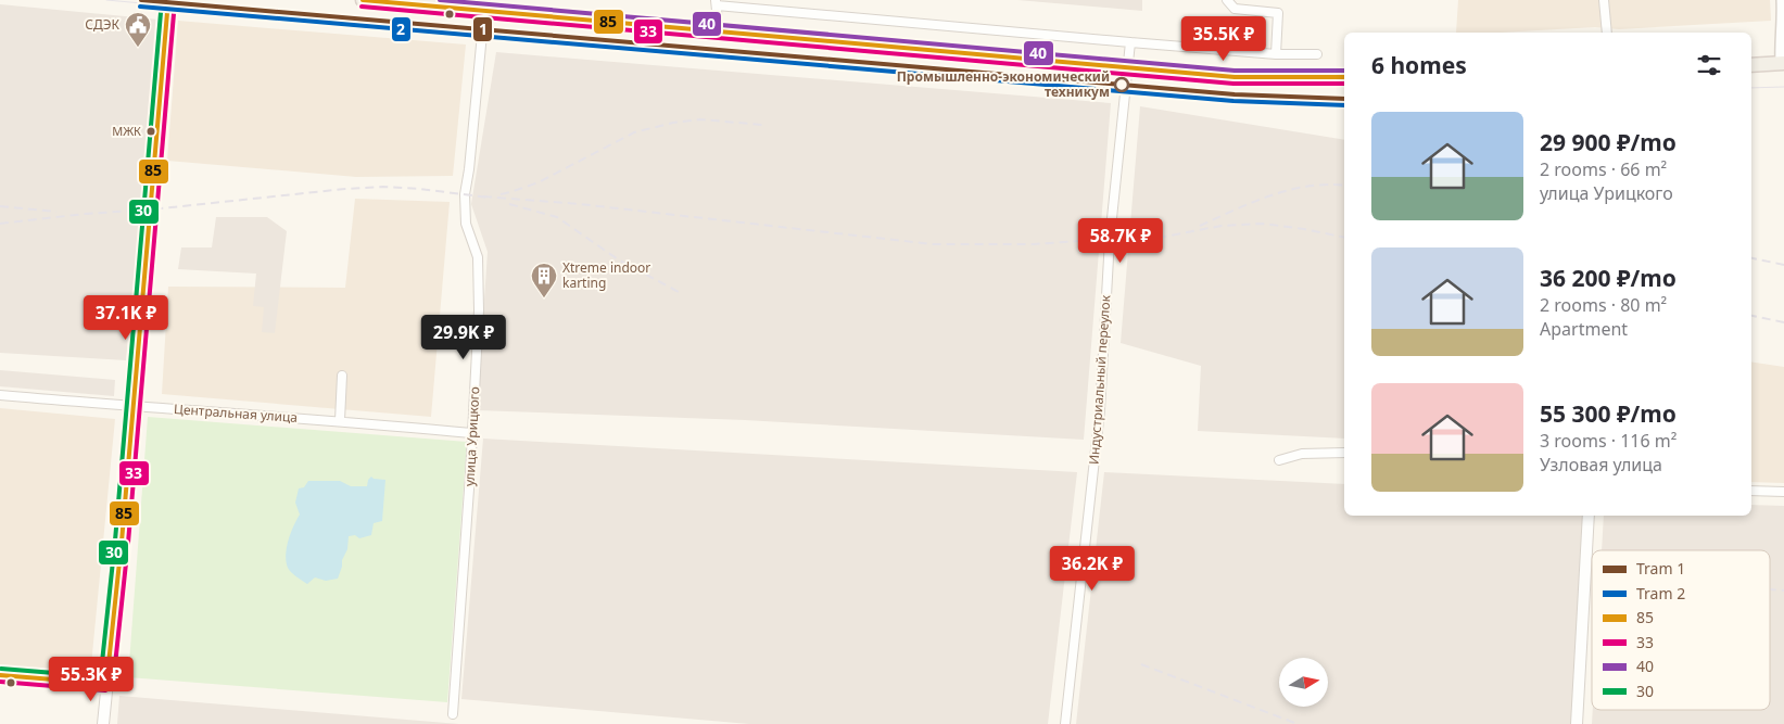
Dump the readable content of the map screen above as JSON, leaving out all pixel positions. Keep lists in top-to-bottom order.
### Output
{
  "streets": {
    "street": ["Индустриальный переулок", "Центральная улица", "улица Урицкого"]
  },
  "crossings": [
    ["Центральная улица", "улица Урицкого"]
  ],
  "places": {
    "public building": ["СДЭК"],
    "other": ["Промышленно-экономический техникум", "МЖК"],
    "building": ["Xtreme indoor karting"]
  },
  "lines": [
    "tram line 1",
    "transit line 85",
    "transit line 40",
    "transit line 30",
    "transit line 33",
    "tram line 2"
  ],
  "legend": [
    "Tram 1",
    "Tram 2",
    "85",
    "33",
    "40",
    "30"
  ],
  "north": "right",
  "page": {
    "price": [
      "35.5K ₽",
      "58.7K ₽",
      "37.1K ₽",
      "29.9K ₽",
      "36.2K ₽",
      "55.3K ₽"
    ],
    "heading": "6 homes",
    "list": [
      {
        "name": "29 900 ₽/mo",
        "note": "2 rooms · 66 m² · улица Урицкого"
      },
      {
        "name": "36 200 ₽/mo",
        "note": "2 rooms · 80 m² · Apartment"
      },
      {
        "name": "55 300 ₽/mo",
        "note": "3 rooms · 116 m² · Узловая улица"
      }
    ]
  }
}
